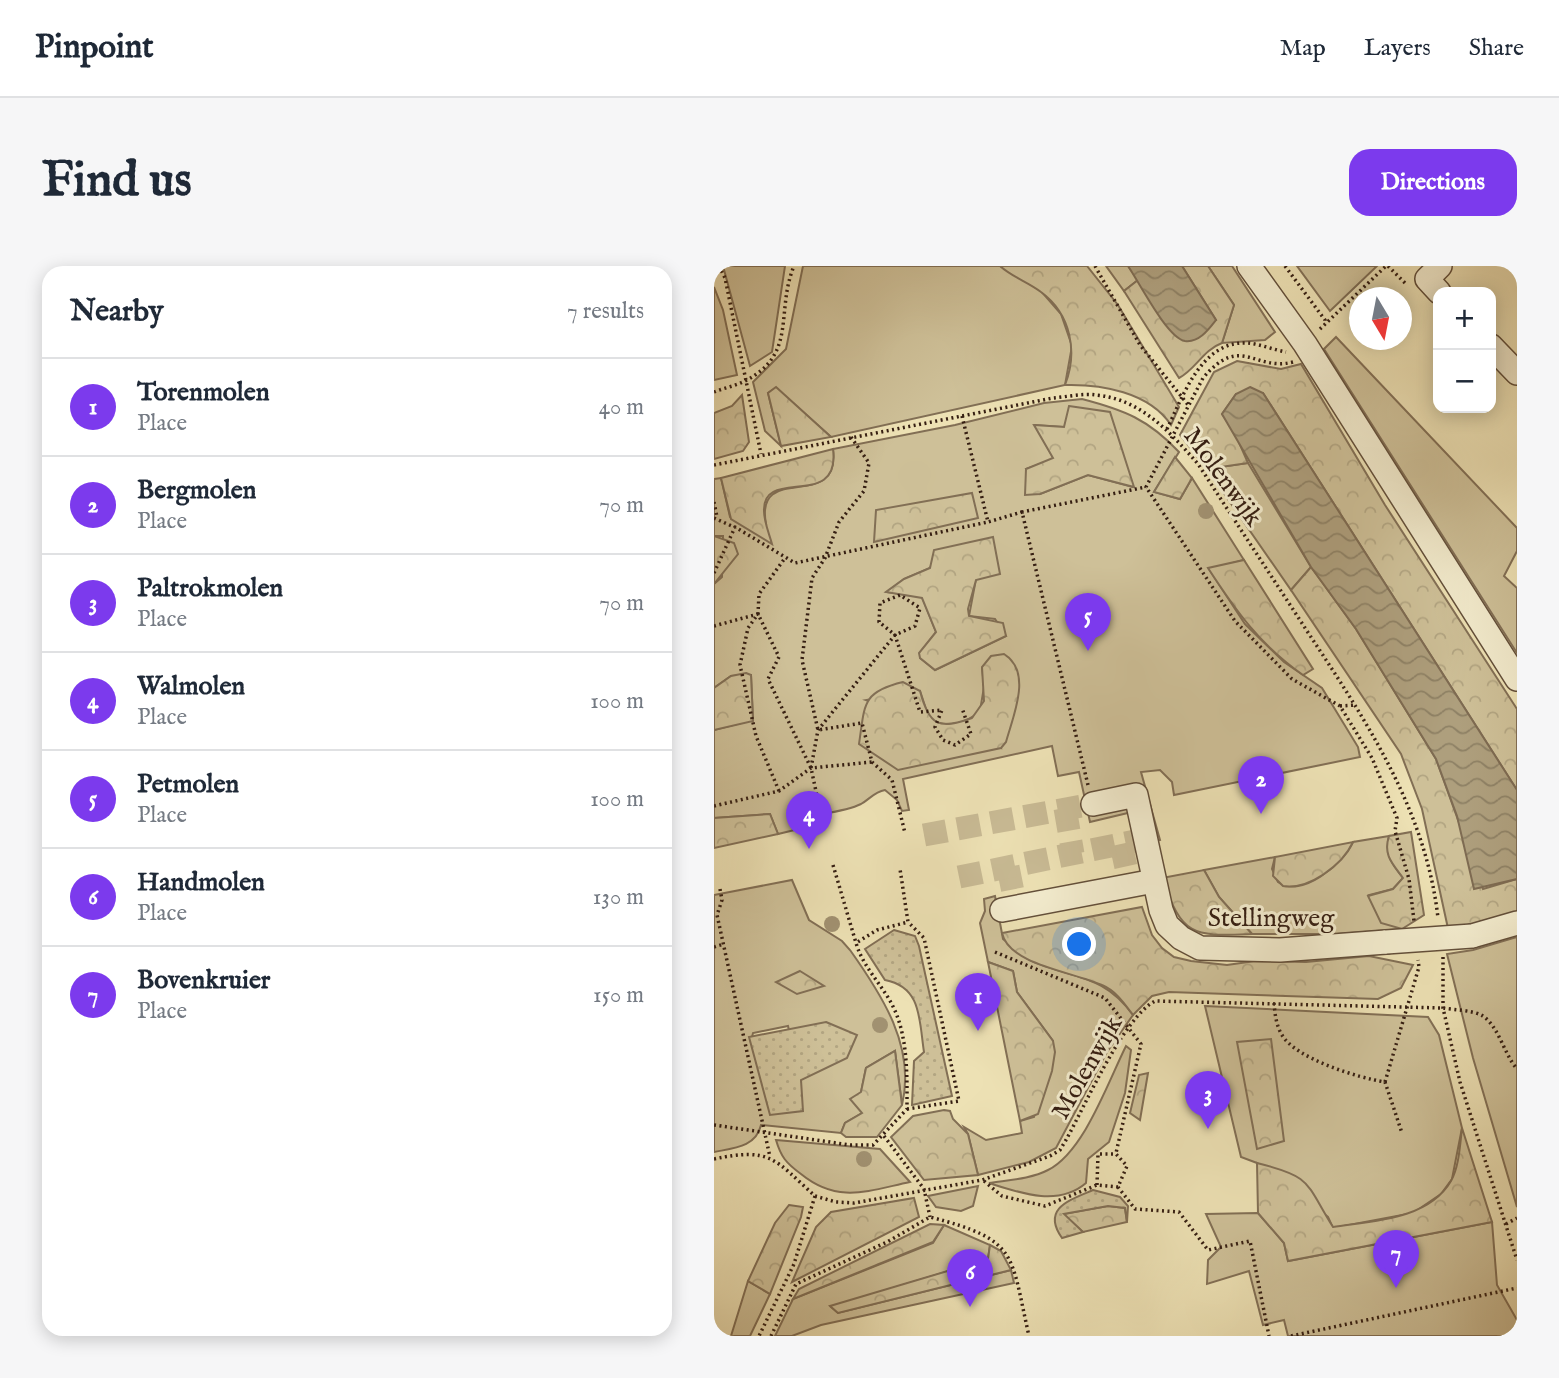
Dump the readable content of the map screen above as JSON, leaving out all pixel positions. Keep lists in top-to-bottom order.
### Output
{
  "streets": {
    "street": ["Stellingweg"],
    "path": ["Molenwijk"]
  },
  "north": "bottom",
  "page": {
    "header": "Pinpoint",
    "nav": ["Map", "Layers", "Share"],
    "buttons": "Directions",
    "title": "Find us",
    "heading": ["Nearby", "7 results"],
    "map_buttons": ["+", "−"],
    "list": [
      {
        "mark": "1",
        "name": "Torenmolen",
        "note": "Place",
        "value": "40 m"
      },
      {
        "mark": "2",
        "name": "Bergmolen",
        "note": "Place",
        "value": "70 m"
      },
      {
        "mark": "3",
        "name": "Paltrokmolen",
        "note": "Place",
        "value": "70 m"
      },
      {
        "mark": "4",
        "name": "Walmolen",
        "note": "Place",
        "value": "100 m"
      },
      {
        "mark": "5",
        "name": "Petmolen",
        "note": "Place",
        "value": "100 m"
      },
      {
        "mark": "6",
        "name": "Handmolen",
        "note": "Place",
        "value": "130 m"
      },
      {
        "mark": "7",
        "name": "Bovenkruier",
        "note": "Place",
        "value": "150 m"
      }
    ],
    "pins": [
      "5",
      "2",
      "4",
      "1",
      "3",
      "7",
      "6"
    ]
  }
}
